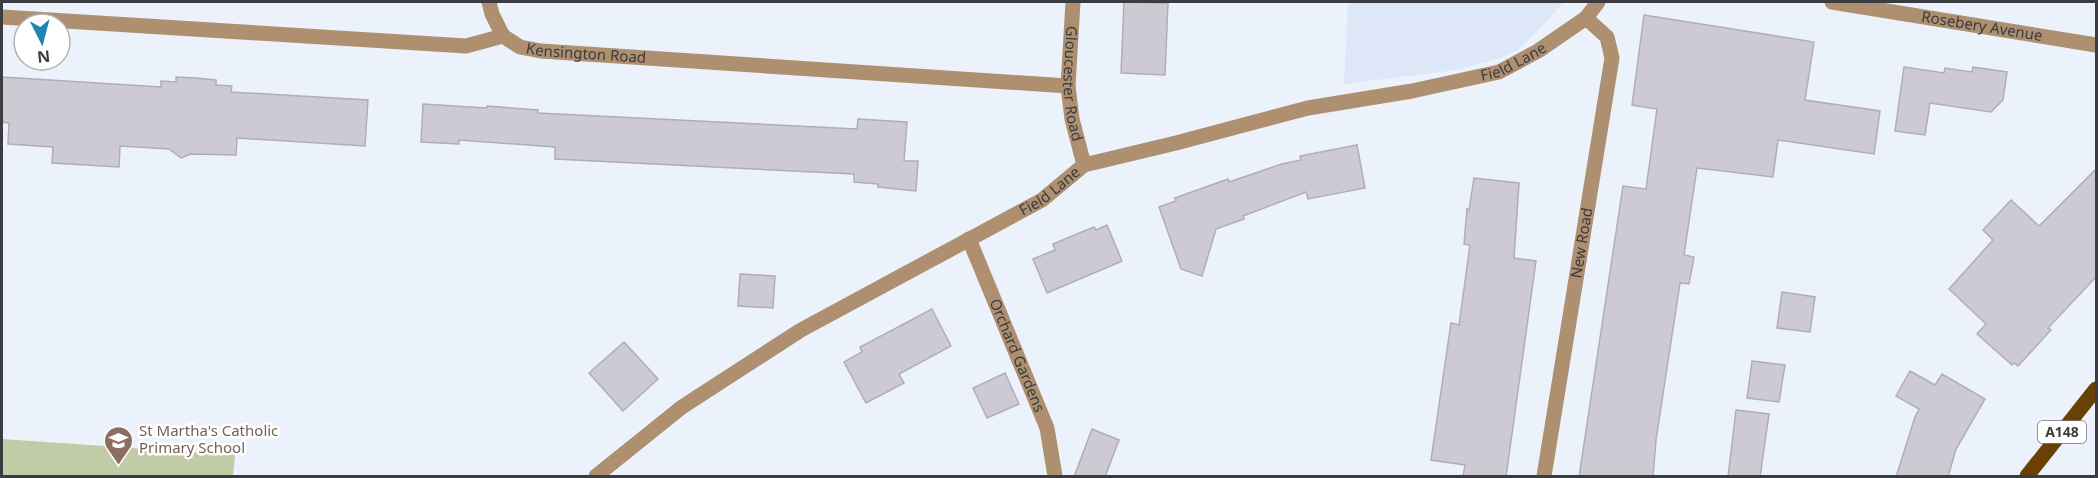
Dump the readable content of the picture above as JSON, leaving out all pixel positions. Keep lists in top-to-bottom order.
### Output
{
  "streets": {
    "main road": ["A148"],
    "street": [
      "Rosebery Avenue",
      "Kensington Road",
      "Field Lane",
      "Gloucester Road",
      "New Road",
      "Orchard Gardens"
    ]
  },
  "crossings": [
    ["Kensington Road", "Gloucester Road"],
    ["Field Lane", "Gloucester Road"],
    ["Field Lane", "New Road"],
    ["Field Lane", "Orchard Gardens"]
  ],
  "places": {
    "school or university": ["St Martha's Catholic Primary School"]
  },
  "north": "bottom"
}
